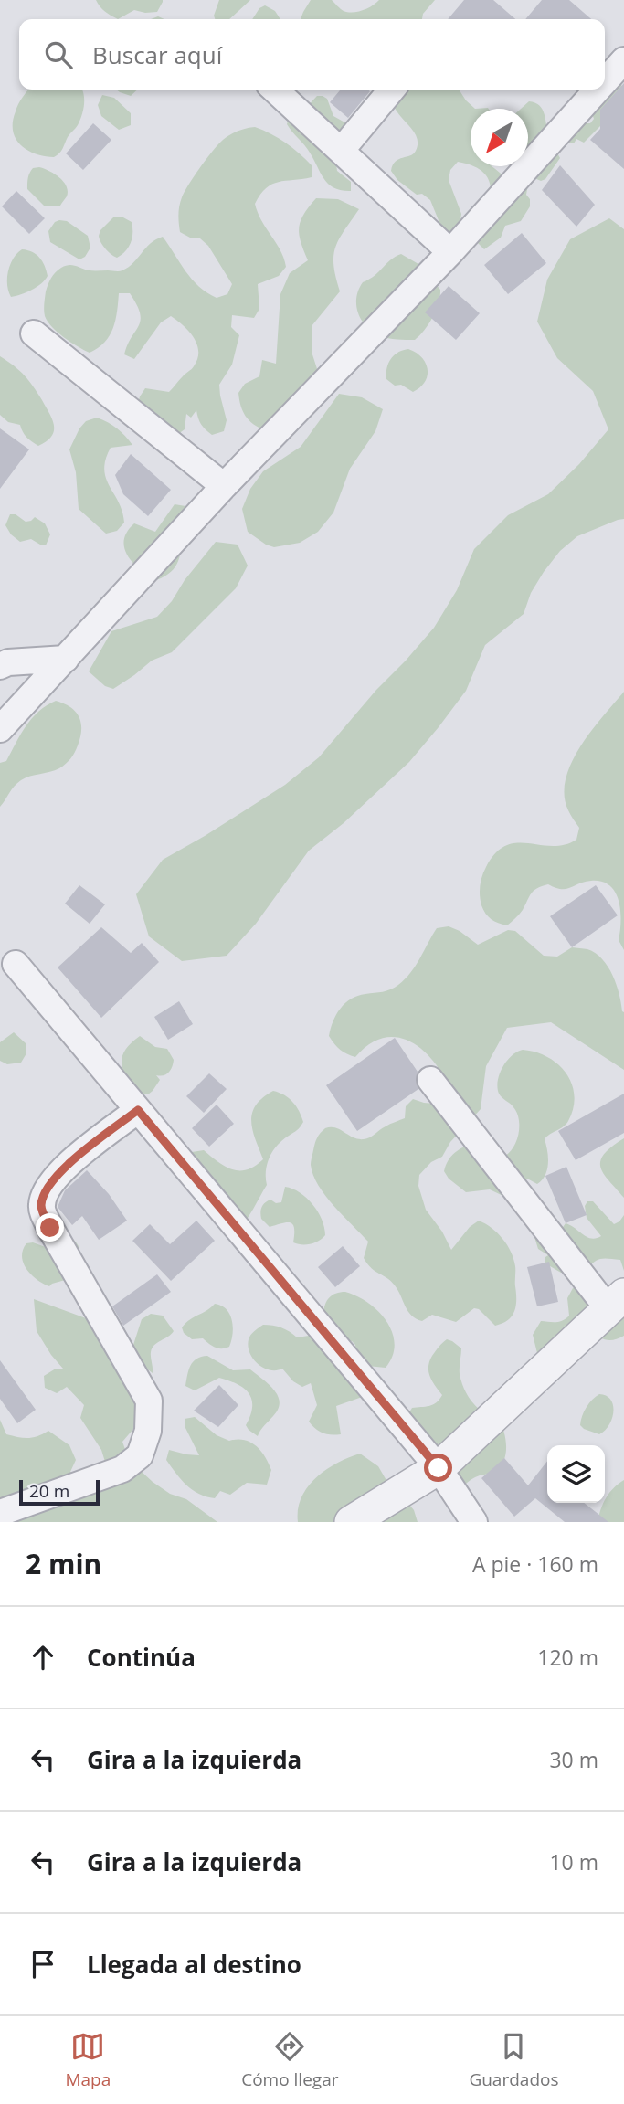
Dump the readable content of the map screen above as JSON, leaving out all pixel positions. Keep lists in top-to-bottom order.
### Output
{
  "scale_bar": "20 m",
  "north": "bottom left",
  "page": {
    "search": "Buscar aquí",
    "scale": "20 m",
    "heading": ["2 min", "A pie · 160 m"],
    "list": [
      ["Continúa", "120 m"],
      ["Gira a la izquierda", "30 m"],
      ["Gira a la izquierda", "10 m"],
      "Llegada al destino"
    ],
    "nav": ["Mapa", "Cómo llegar", "Guardados"]
  }
}
